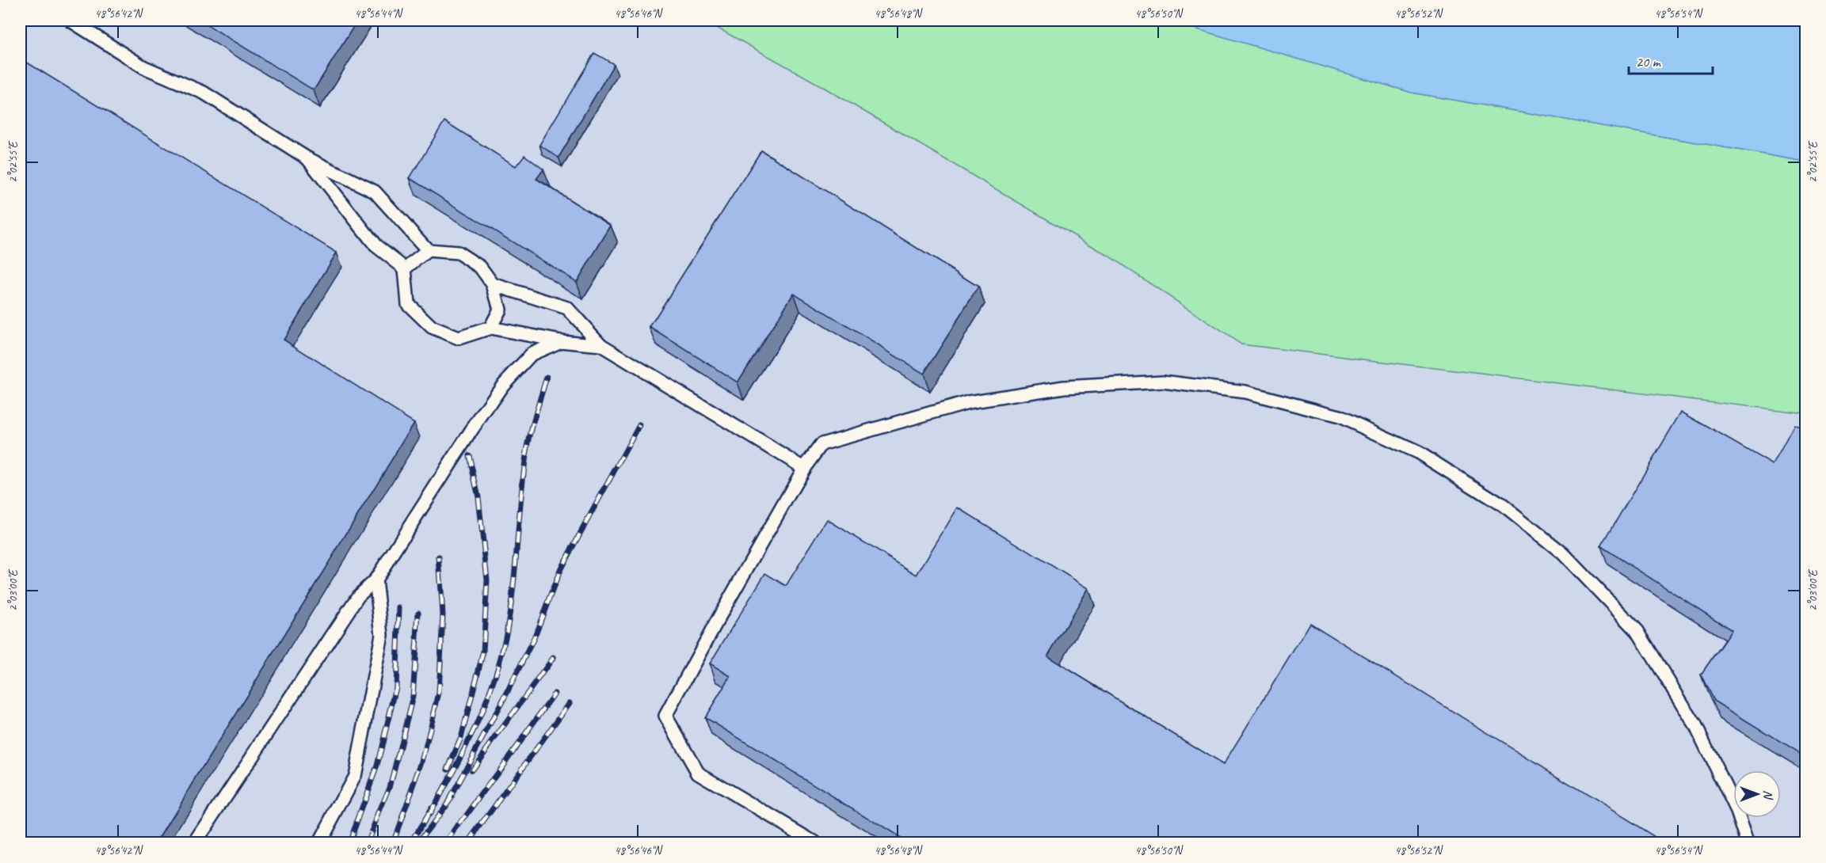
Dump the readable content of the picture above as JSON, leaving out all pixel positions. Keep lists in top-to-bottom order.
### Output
{
  "scale_bar": "20 m",
  "north": "right",
  "coordinates": [
    "48°56'42\"N",
    "48°56'44\"N",
    "48°56'46\"N",
    "48°56'48\"N",
    "48°56'50\"N",
    "48°56'52\"N",
    "48°56'54\"N",
    "2°02'55\"E",
    "2°03'00\"E"
  ]
}
